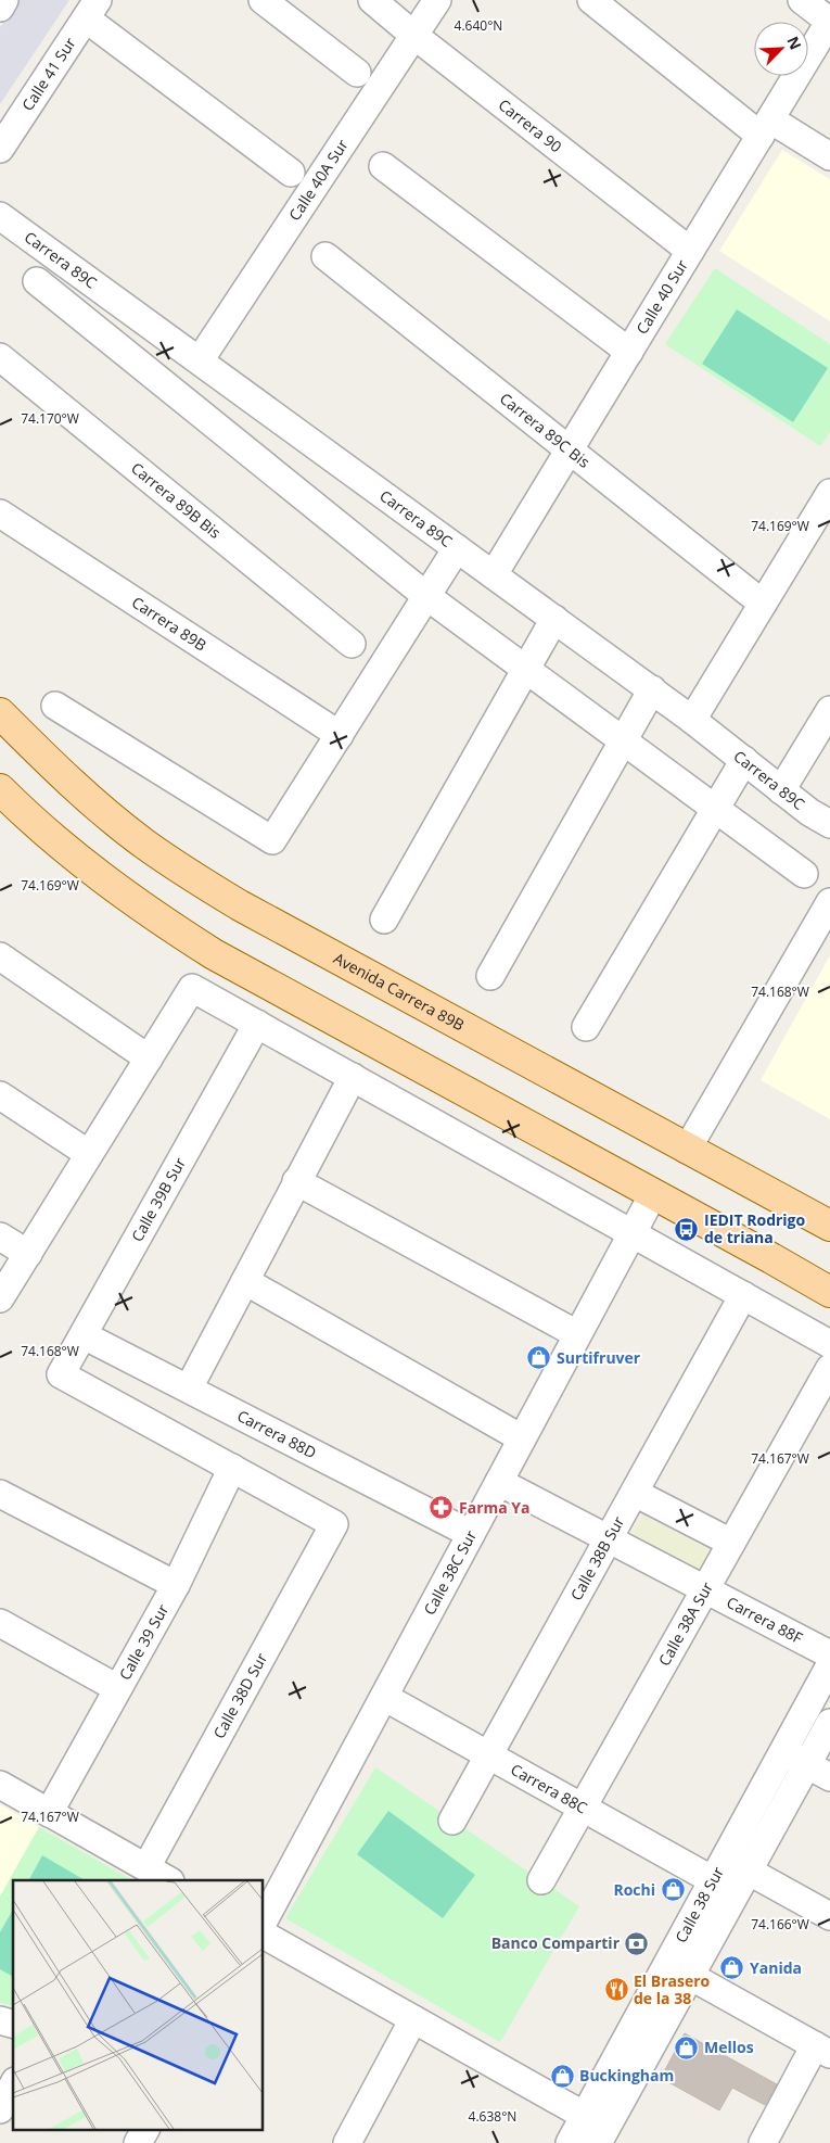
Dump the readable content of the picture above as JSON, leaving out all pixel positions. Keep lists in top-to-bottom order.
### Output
{
  "streets": {
    "main road": ["Avenida Carrera 89B"],
    "street": [
      "Calle 41 Sur",
      "Carrera 90",
      "Calle 40A Sur",
      "Carrera 89C",
      "Calle 40 Sur",
      "Carrera 89C Bis",
      "Carrera 89B Bis",
      "Carrera 89B",
      "Calle 39B Sur",
      "Carrera 88D",
      "Calle 38B Sur",
      "Calle 38C Sur",
      "Carrera 88F",
      "Calle 38A Sur",
      "Calle 39 Sur",
      "Calle 38D Sur",
      "Carrera 88C",
      "Calle 38 Sur"
    ]
  },
  "crossings": [
    ["Carrera 90", "Calle 40A Sur"],
    ["Carrera 90", "Calle 40 Sur"],
    ["Calle 40A Sur", "Carrera 89C"],
    ["Carrera 89C", "Calle 40 Sur"],
    ["Calle 40 Sur", "Carrera 89C Bis"],
    ["Calle 39B Sur", "Carrera 88D"],
    ["Calle 39B Sur", "Calle 39 Sur"],
    ["Calle 39B Sur", "Calle 38D Sur"],
    ["Carrera 88D", "Calle 38C Sur"],
    ["Calle 38B Sur", "Carrera 88F"],
    ["Calle 38B Sur", "Carrera 88C"],
    ["Calle 38C Sur", "Carrera 88F"],
    ["Calle 38C Sur", "Carrera 88C"],
    ["Carrera 88F", "Calle 38A Sur"],
    ["Calle 38A Sur", "Carrera 88C"],
    ["Calle 39 Sur", "Calle 38D Sur"],
    ["Carrera 88C", "Calle 38 Sur"]
  ],
  "places": {
    "bus stop": ["IEDIT Rodrigo de triana"],
    "shop": [
      "Surtifruver",
      "Rochi",
      "Yanida",
      "Mellos",
      "Buckingham"
    ],
    "pharmacy": ["Farma Ya"],
    "bank": ["Banco Compartir"],
    "restaurant": ["El Brasero de la 38"]
  },
  "north": "top right",
  "coordinates": [
    "4.640°N",
    "74.170°W",
    "74.169°W",
    "74.168°W",
    "74.167°W",
    "74.166°W",
    "4.638°N"
  ]
}
